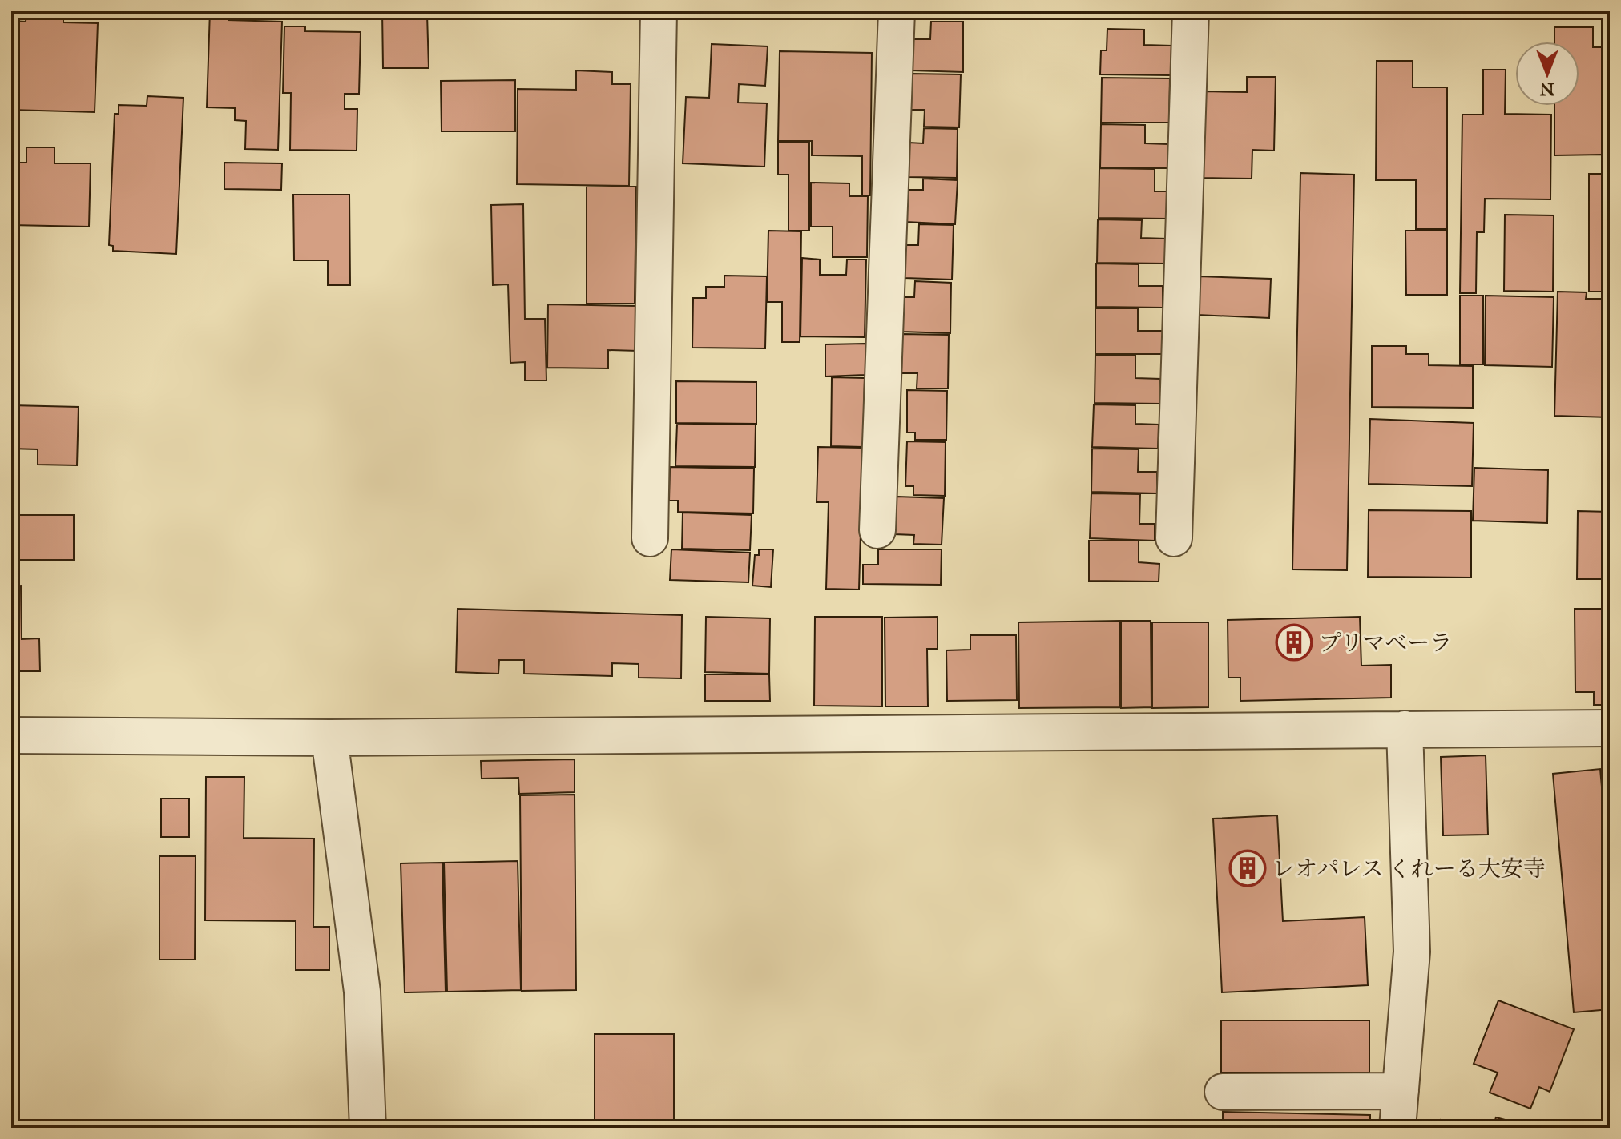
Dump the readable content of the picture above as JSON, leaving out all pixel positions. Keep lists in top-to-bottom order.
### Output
{
  "places": {
    "building": ["プリマベーラ", "レオパレス くれーる大安寺"]
  },
  "north": "bottom"
}
